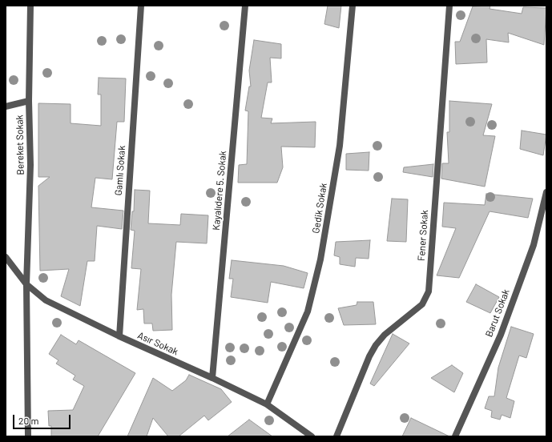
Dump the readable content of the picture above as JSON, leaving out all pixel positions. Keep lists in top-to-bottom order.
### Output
{
  "streets": {
    "street": [
      "Bereket Sokak",
      "Gamlı Sokak",
      "Kayalıdere 5. Sokak",
      "Gedik Sokak",
      "Fener Sokak",
      "Barut Sokak",
      "Asır Sokak"
    ]
  },
  "crossings": [
    ["Bereket Sokak", "Asır Sokak"],
    ["Gamlı Sokak", "Asır Sokak"],
    ["Kayalıdere 5. Sokak", "Asır Sokak"],
    ["Gedik Sokak", "Asır Sokak"]
  ],
  "scale_bar": "20 m"
}
